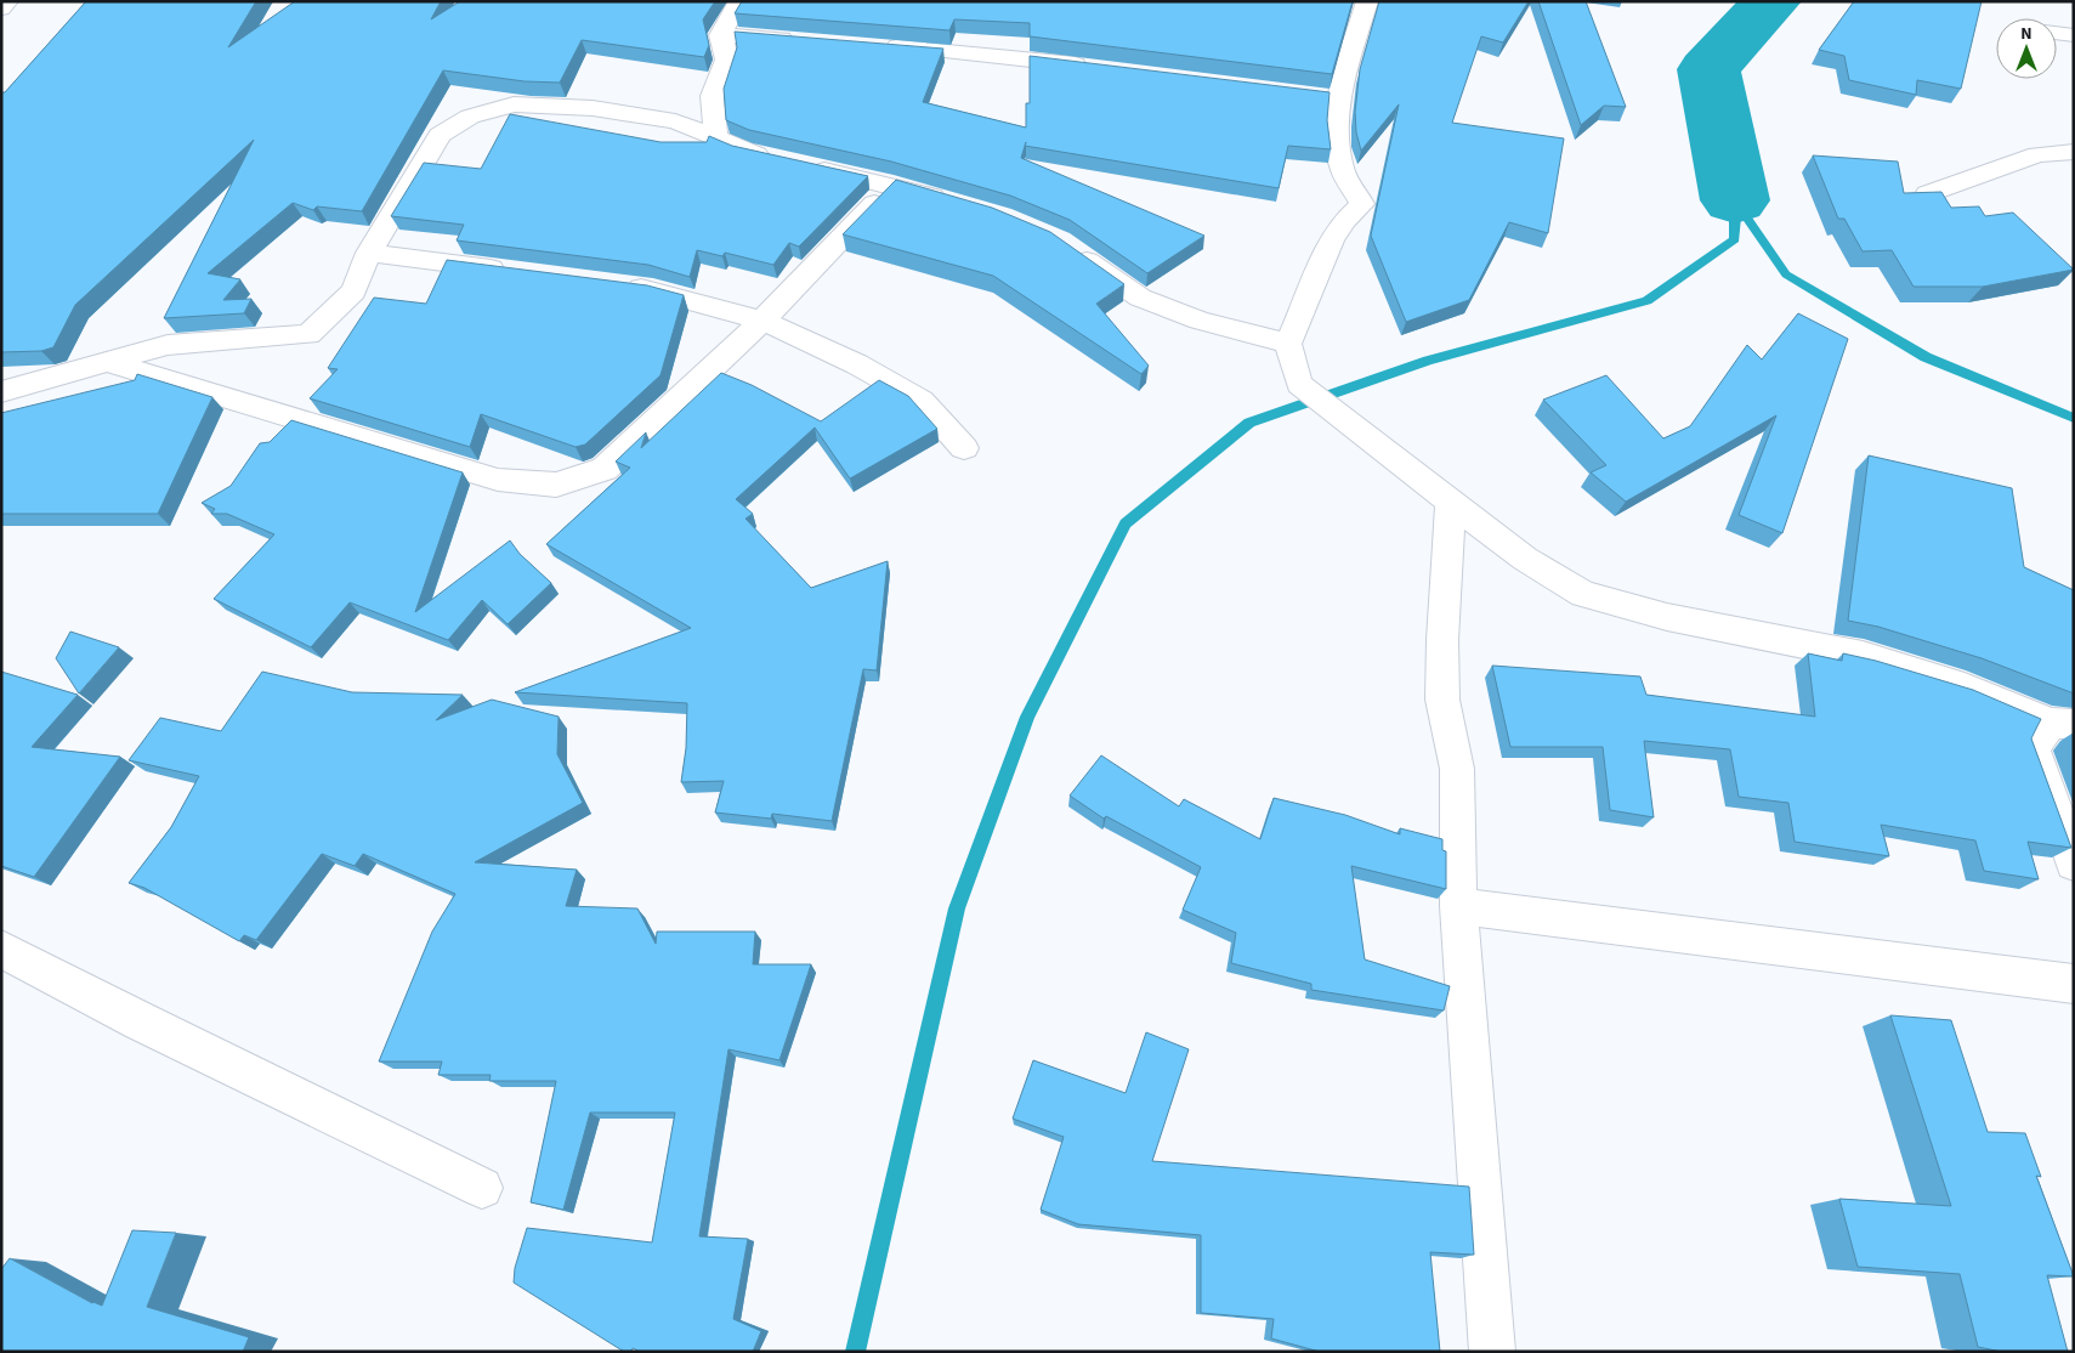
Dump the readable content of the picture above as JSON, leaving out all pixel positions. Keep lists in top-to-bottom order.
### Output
{
  "north": "top"
}
